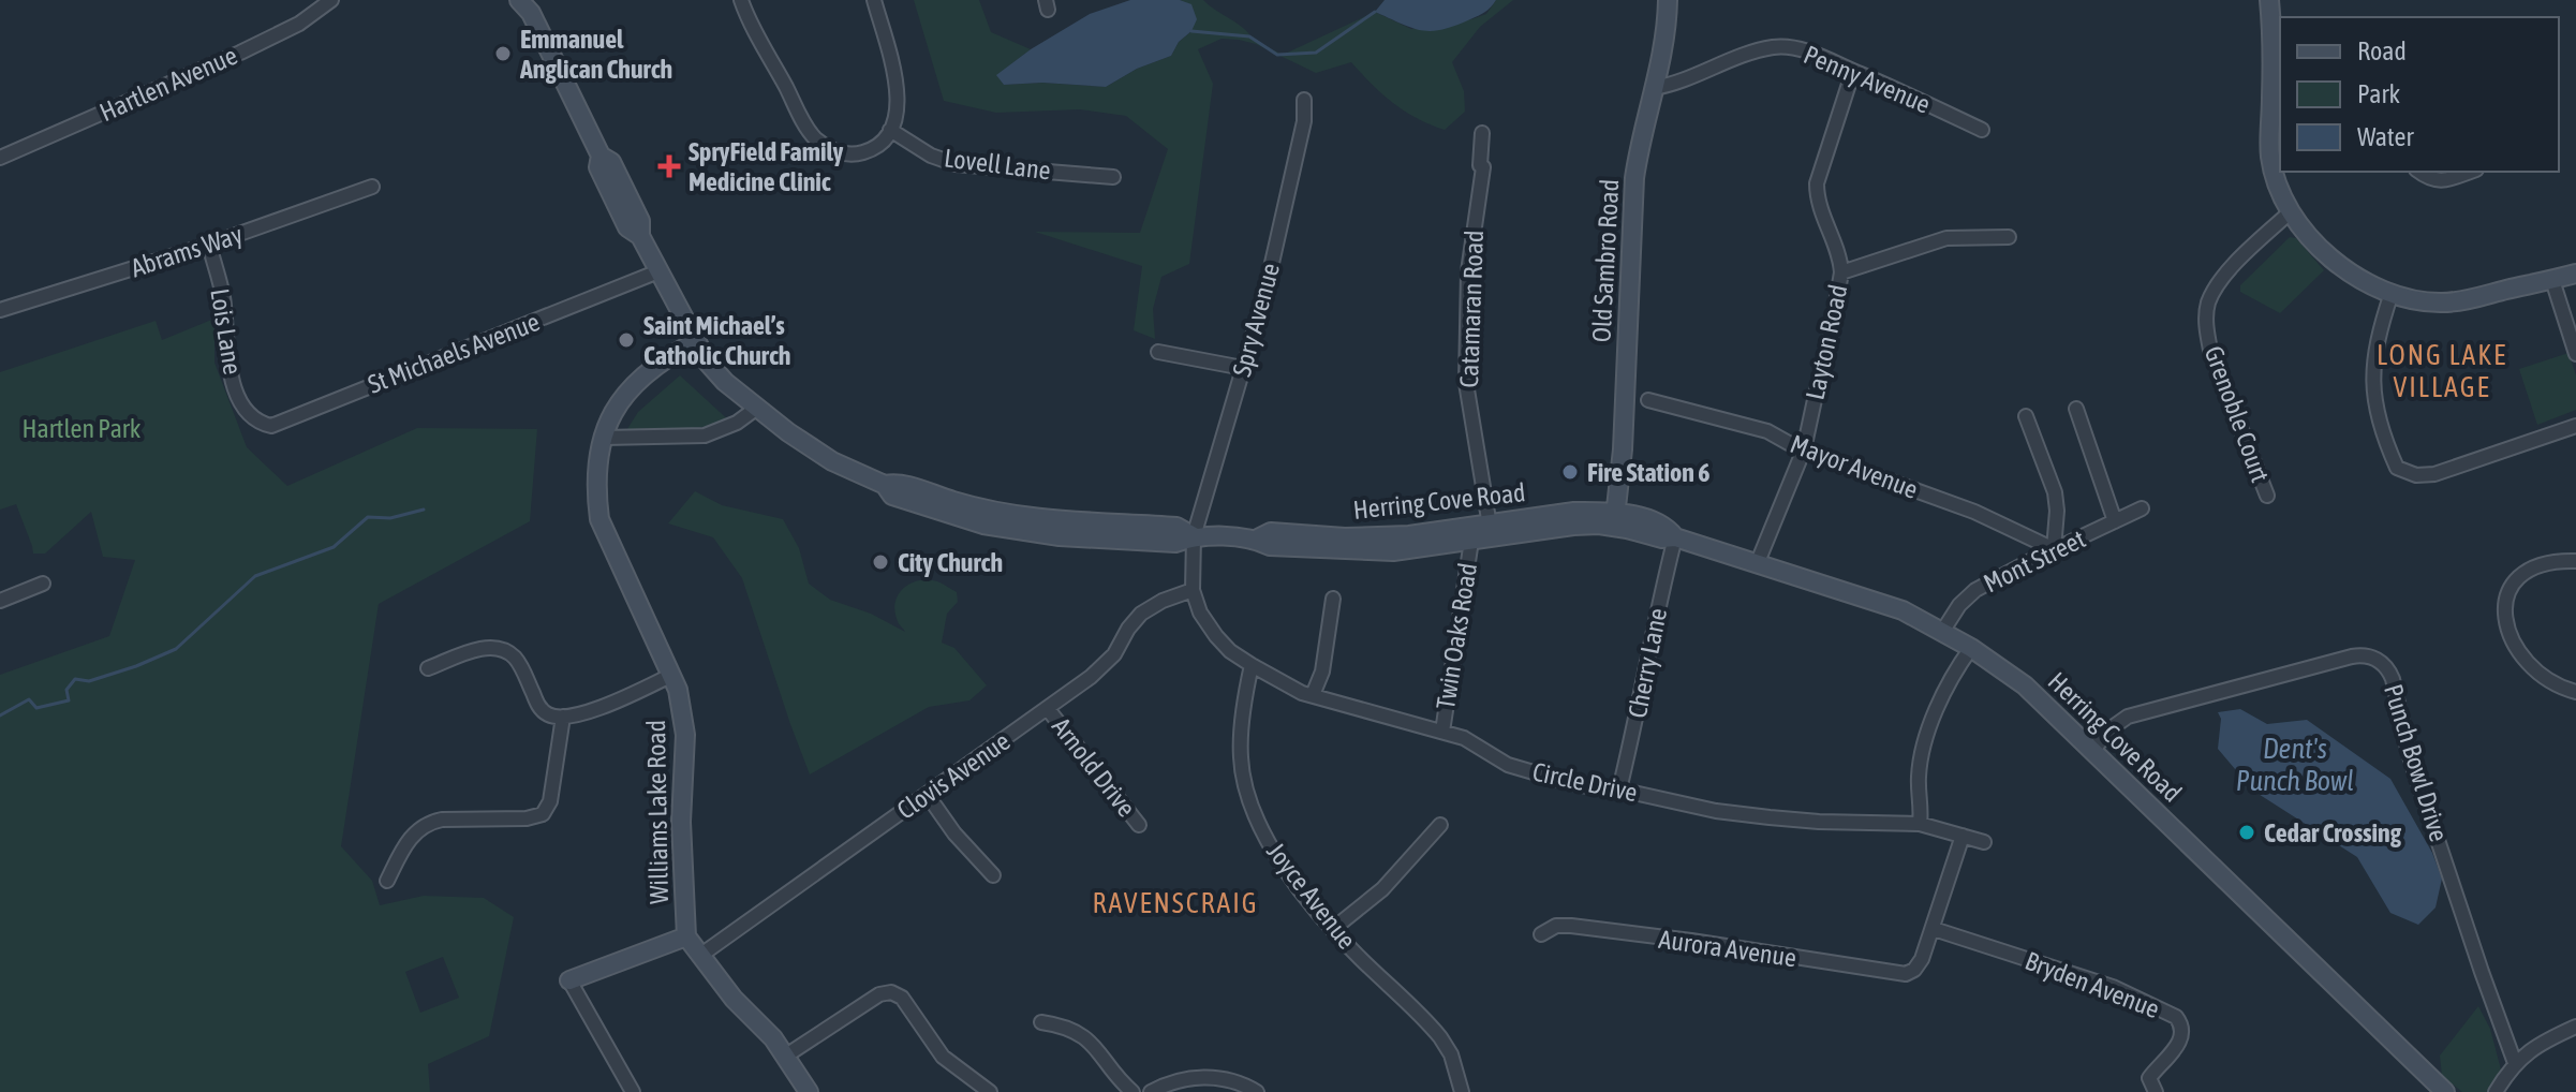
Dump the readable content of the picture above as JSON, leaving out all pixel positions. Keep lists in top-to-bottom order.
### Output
{
  "streets": {
    "main road": ["Old Sambro Road", "Herring Cove Road", "Williams Lake Road"],
    "street": [
      "Penny Avenue",
      "Hartlen Avenue",
      "Lovell Lane",
      "Abrams Way",
      "Catamaran Road",
      "Spry Avenue",
      "Lois Lane",
      "Layton Road",
      "St Michaels Avenue",
      "Grenoble Court",
      "Mayor Avenue",
      "Mont Street",
      "Twin Oaks Road",
      "Cherry Lane",
      "Punch Bowl Drive",
      "Arnold Drive",
      "Clovis Avenue",
      "Circle Drive",
      "Joyce Avenue",
      "Aurora Avenue",
      "Bryden Avenue"
    ]
  },
  "crossings": [
    ["Penny Avenue", "Old Sambro Road"],
    ["Penny Avenue", "Layton Road"],
    ["Abrams Way", "Lois Lane"],
    ["Old Sambro Road", "Herring Cove Road"],
    ["Catamaran Road", "Herring Cove Road"],
    ["Spry Avenue", "Herring Cove Road"],
    ["Spry Avenue", "Circle Drive"],
    ["Lois Lane", "St Michaels Avenue"],
    ["Layton Road", "Mayor Avenue"],
    ["Layton Road", "Herring Cove Road"],
    ["St Michaels Avenue", "Herring Cove Road"],
    ["Mayor Avenue", "Mont Street"],
    ["Herring Cove Road", "Mont Street"],
    ["Herring Cove Road", "Twin Oaks Road"],
    ["Herring Cove Road", "Cherry Lane"],
    ["Herring Cove Road", "Punch Bowl Drive"],
    ["Herring Cove Road", "Circle Drive"],
    ["Herring Cove Road", "Williams Lake Road"],
    ["Twin Oaks Road", "Circle Drive"],
    ["Cherry Lane", "Circle Drive"],
    ["Arnold Drive", "Clovis Avenue"],
    ["Clovis Avenue", "Circle Drive"],
    ["Clovis Avenue", "Williams Lake Road"],
    ["Circle Drive", "Joyce Avenue"],
    ["Aurora Avenue", "Bryden Avenue"]
  ],
  "districts": ["LONG LAKE VILLAGE", "RAVENSCRAIG"],
  "water": ["Dent's Punch Bowl"],
  "parks": ["Hartlen Park"],
  "places": {
    "other": [
      "Emmanuel Anglican Church",
      "Saint Michael’s Catholic Church",
      "Fire Station 6",
      "City Church",
      "Cedar Crossing"
    ],
    "health": ["SpryField Family Medicine Clinic"]
  },
  "legend": ["Road", "Park", "Water"]
}
